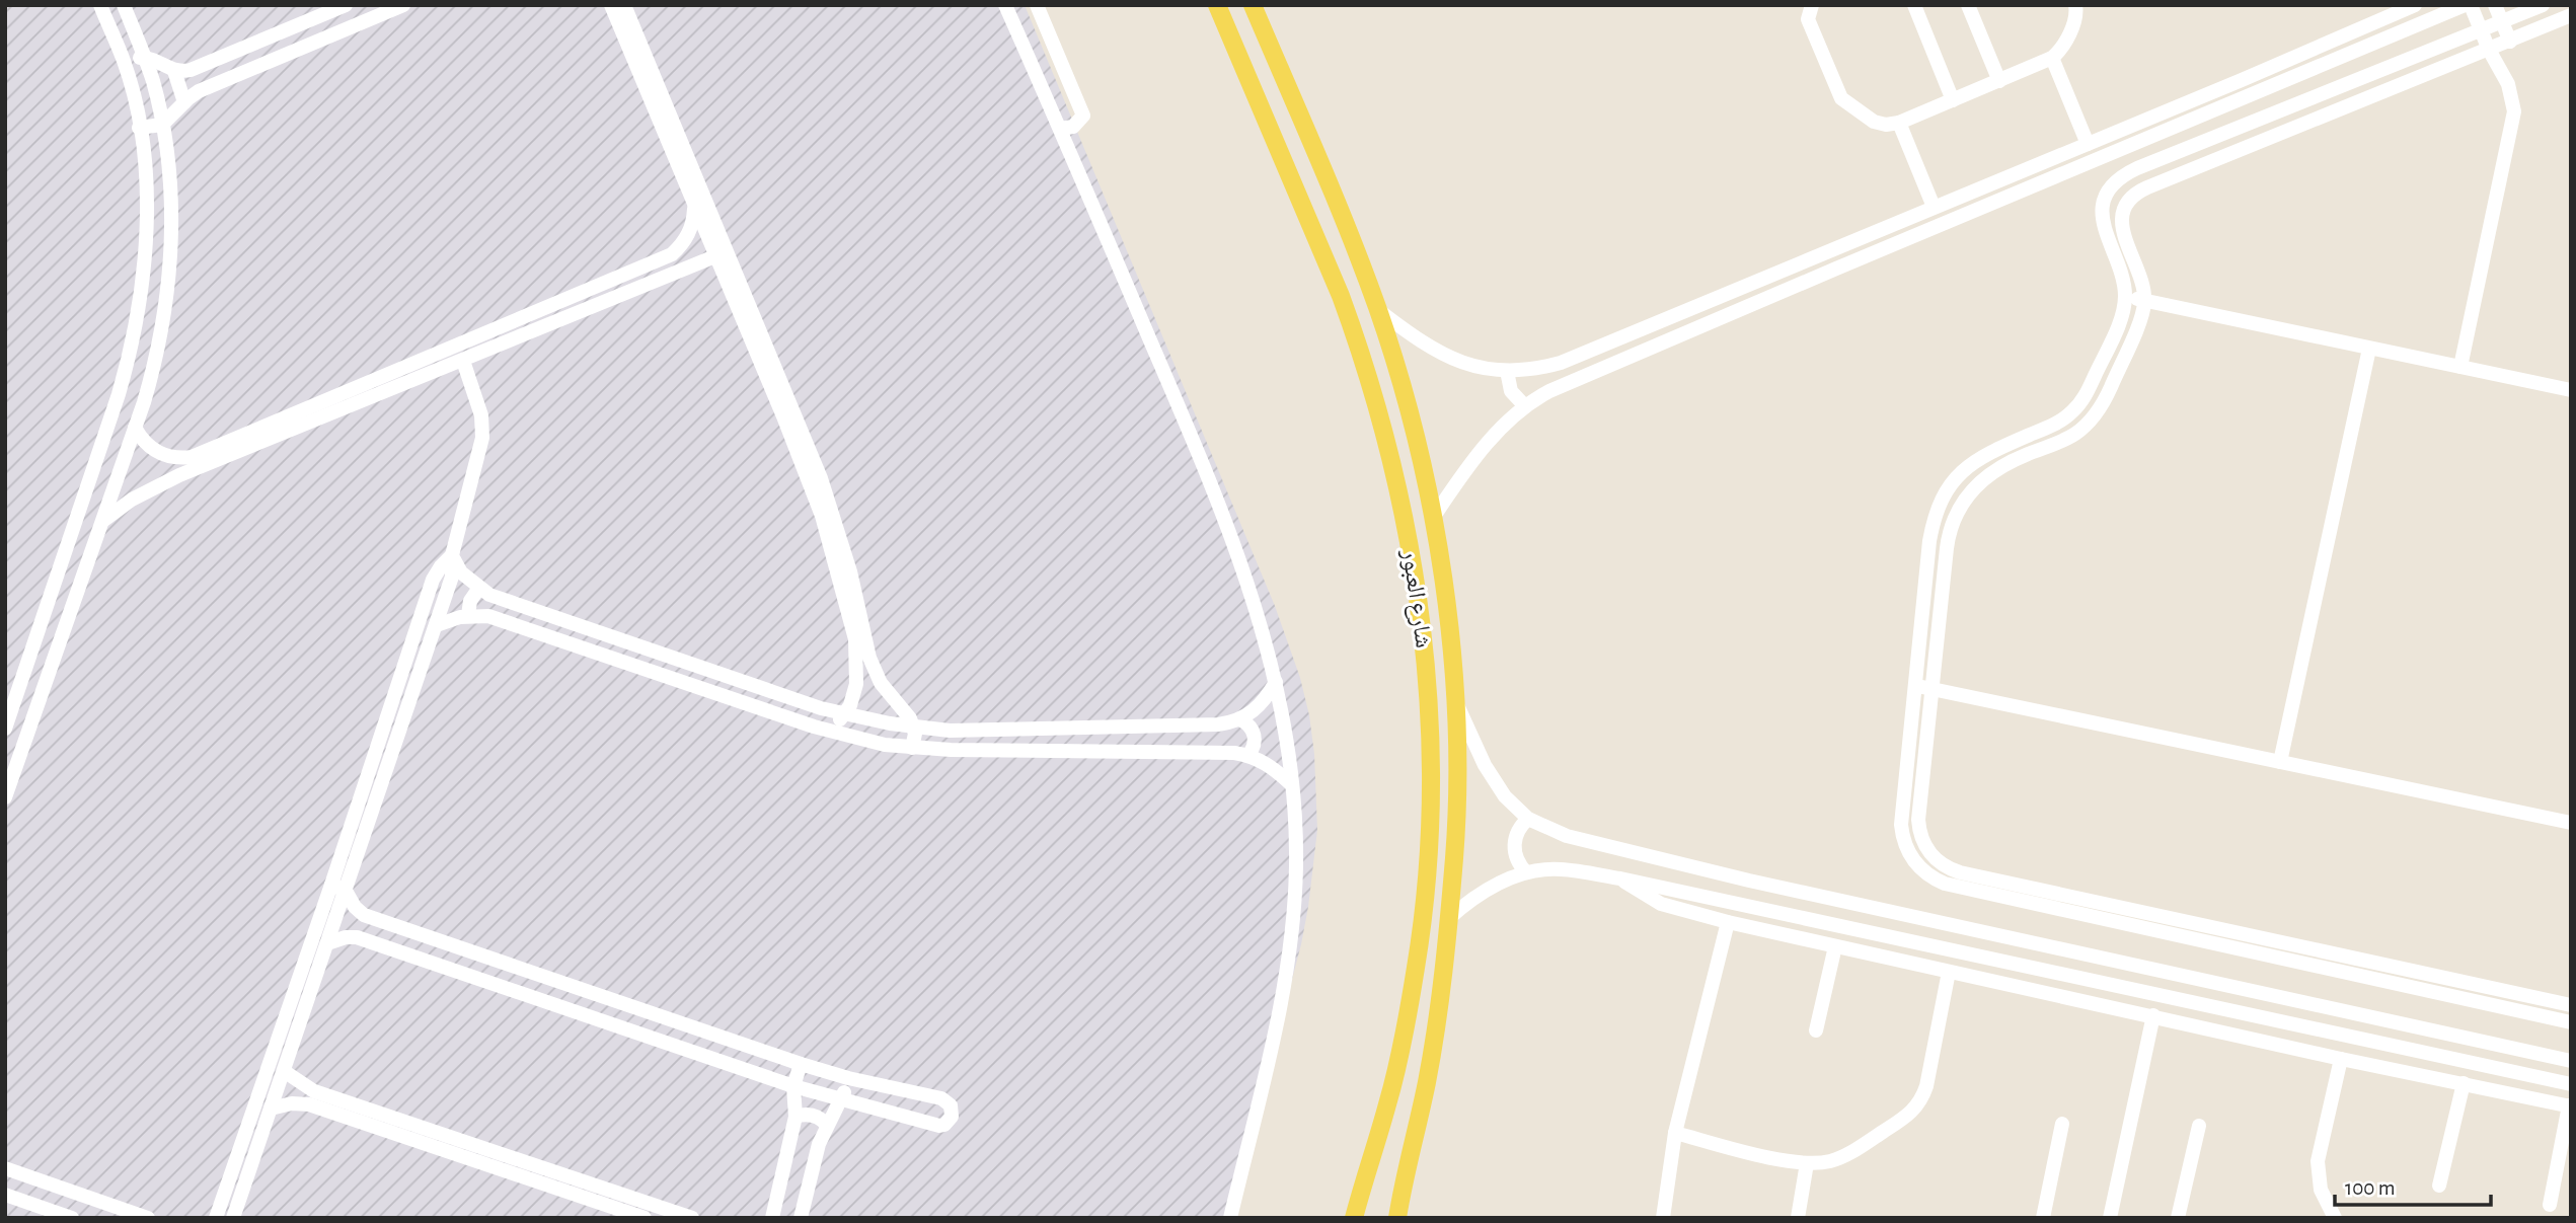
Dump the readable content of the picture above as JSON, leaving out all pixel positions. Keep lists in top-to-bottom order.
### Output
{
  "streets": {
    "main road": ["شارع العبور"]
  },
  "scale_bar": "100 m"
}
